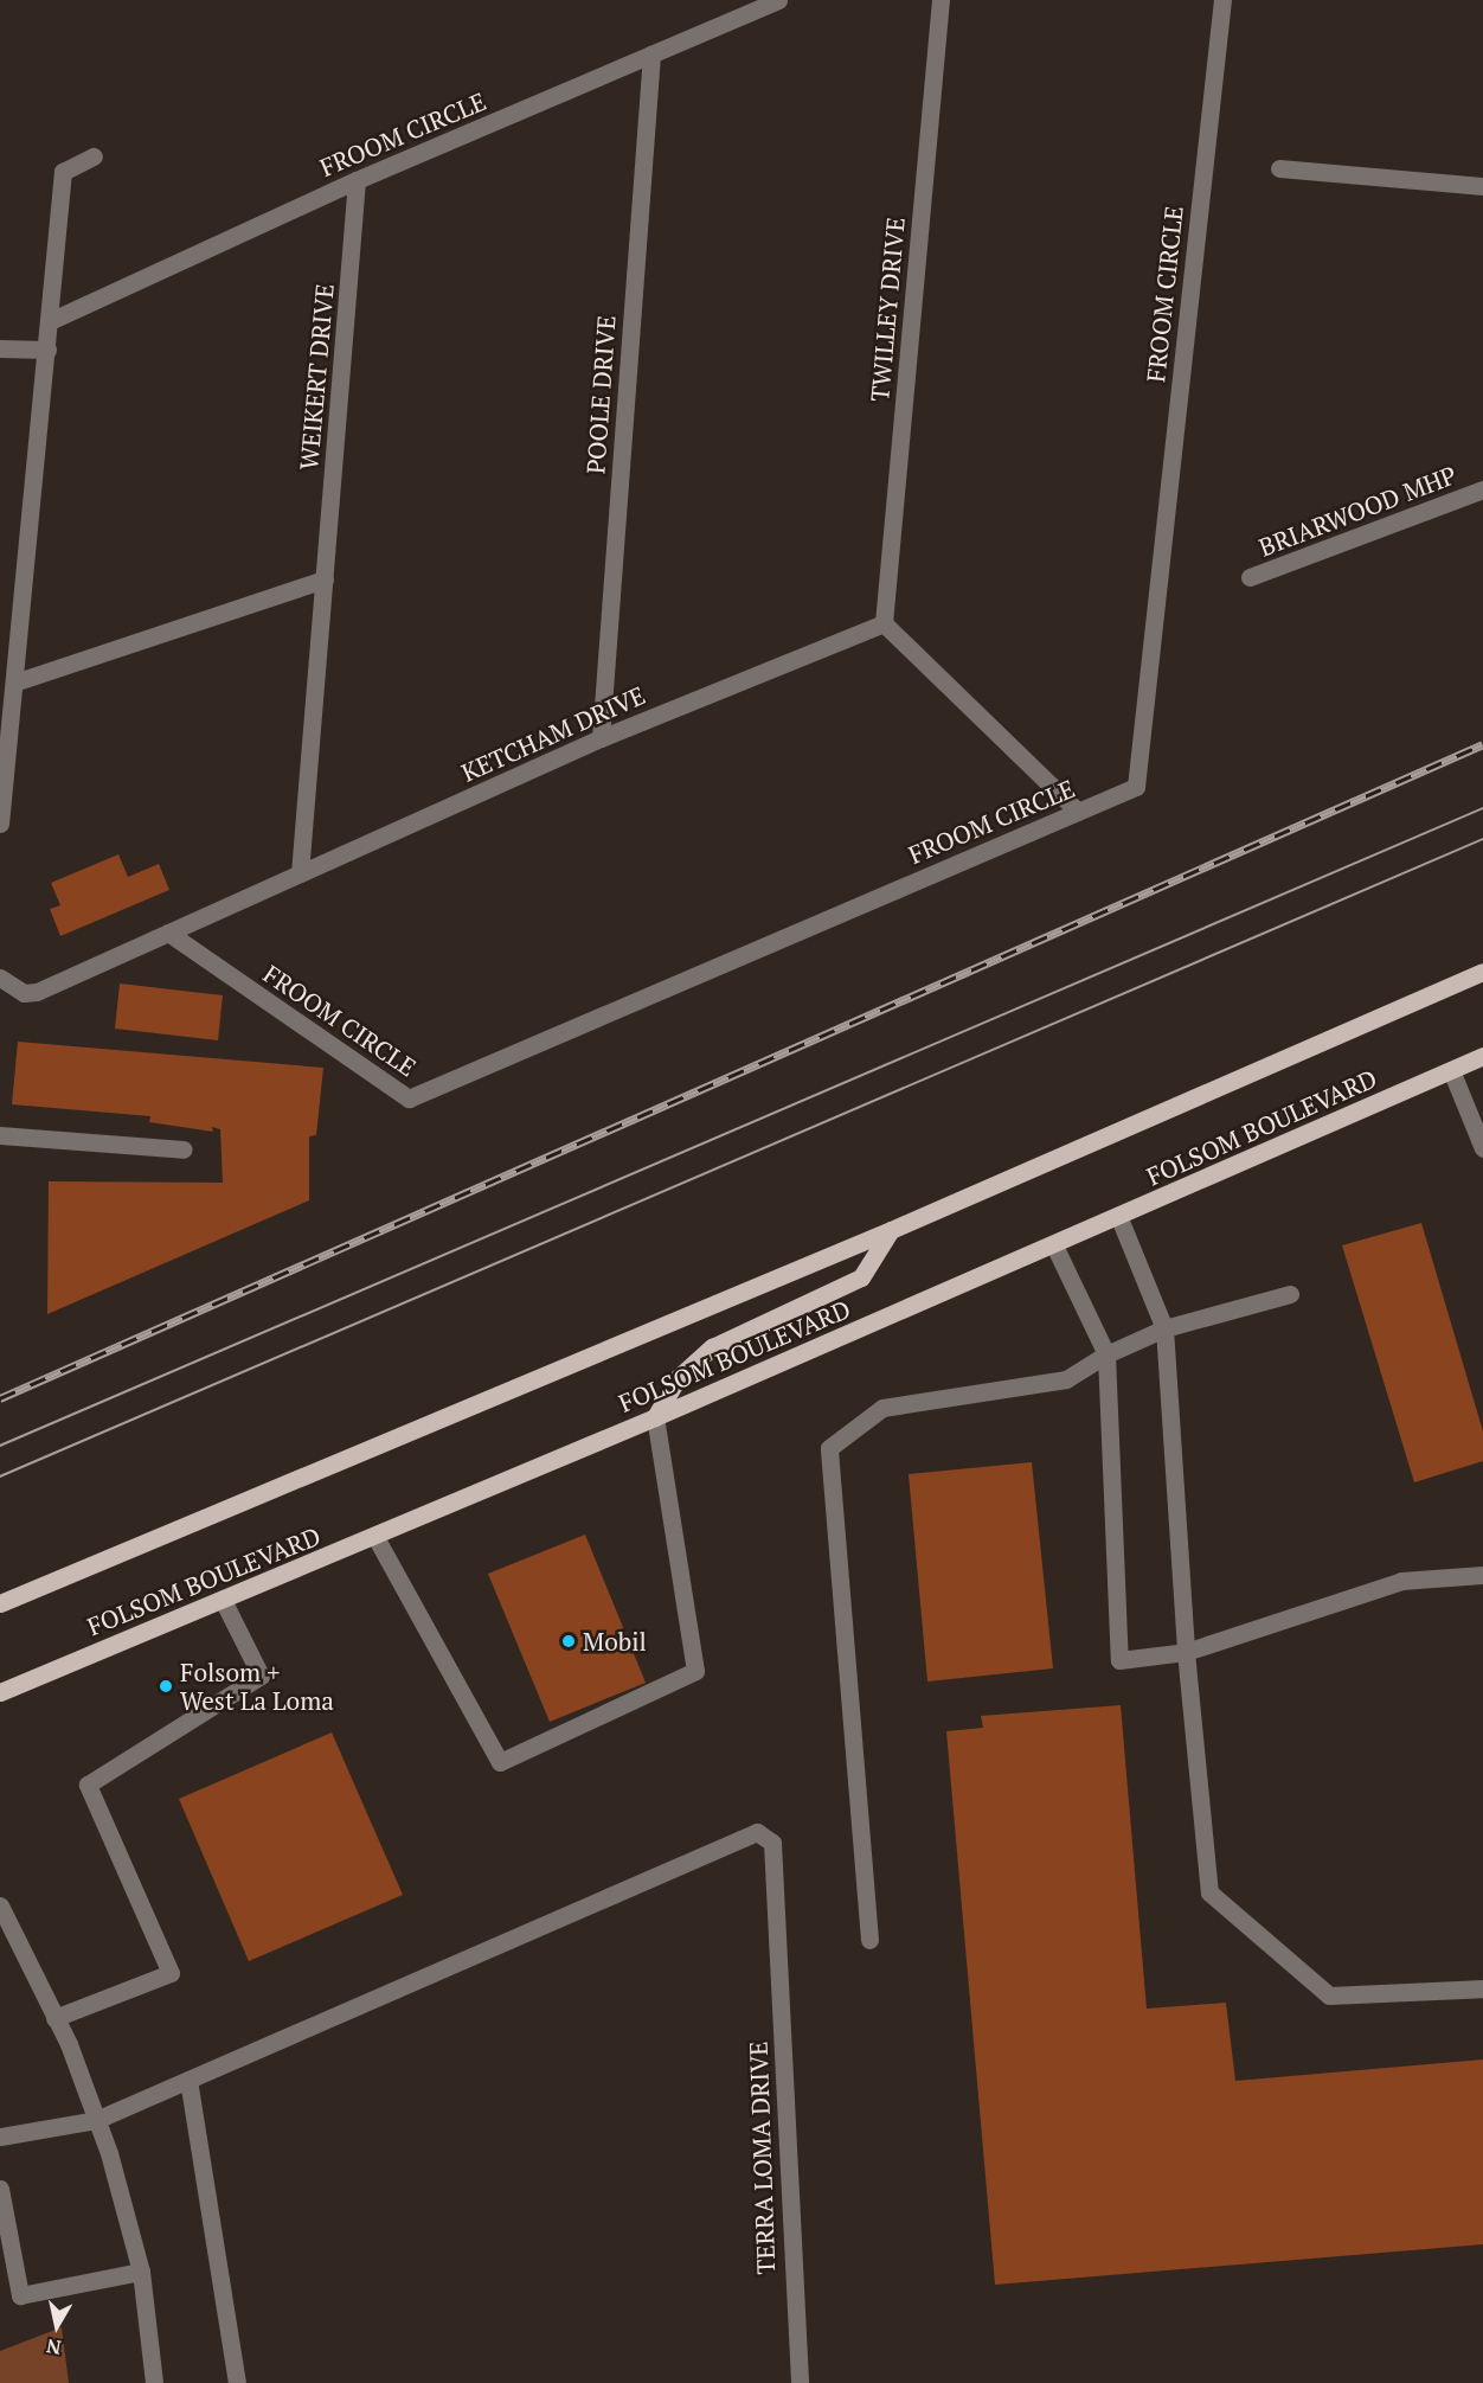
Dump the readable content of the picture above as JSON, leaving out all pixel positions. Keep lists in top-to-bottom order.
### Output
{
  "streets": {
    "main road": ["FOLSOM BOULEVARD"],
    "street": [
      "FROOM CIRCLE",
      "TWILLEY DRIVE",
      "WEIKERT DRIVE",
      "POOLE DRIVE",
      "BRIARWOOD MHP",
      "KETCHAM DRIVE",
      "TERRA LOMA DRIVE"
    ]
  },
  "crossings": [
    ["FROOM CIRCLE", "WEIKERT DRIVE"],
    ["FROOM CIRCLE", "POOLE DRIVE"],
    ["FROOM CIRCLE", "KETCHAM DRIVE"],
    ["TWILLEY DRIVE", "KETCHAM DRIVE"],
    ["WEIKERT DRIVE", "KETCHAM DRIVE"],
    ["POOLE DRIVE", "KETCHAM DRIVE"]
  ],
  "places": ["Mobil", "Folsom + West La Loma"],
  "north": "bottom"
}
